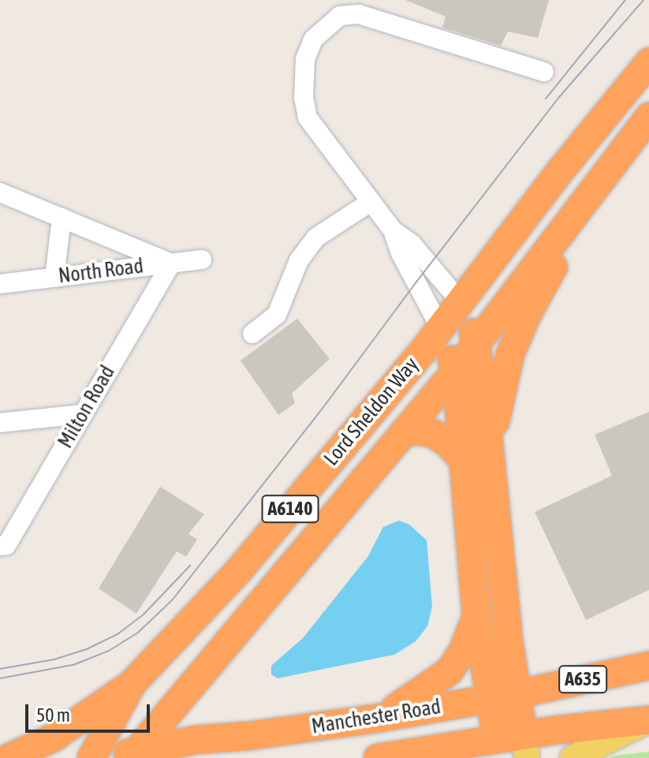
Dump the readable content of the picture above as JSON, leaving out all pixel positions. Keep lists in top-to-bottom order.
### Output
{
  "streets": {
    "highway": [
      "Lord Sheldon Way",
      "A6140",
      "A635",
      "Manchester Road"
    ],
    "street": ["North Road", "Milton Road"]
  },
  "crossings": [
    ["North Road", "Milton Road"],
    ["Lord Sheldon Way", "Manchester Road"]
  ],
  "scale_bar": "50 m"
}
